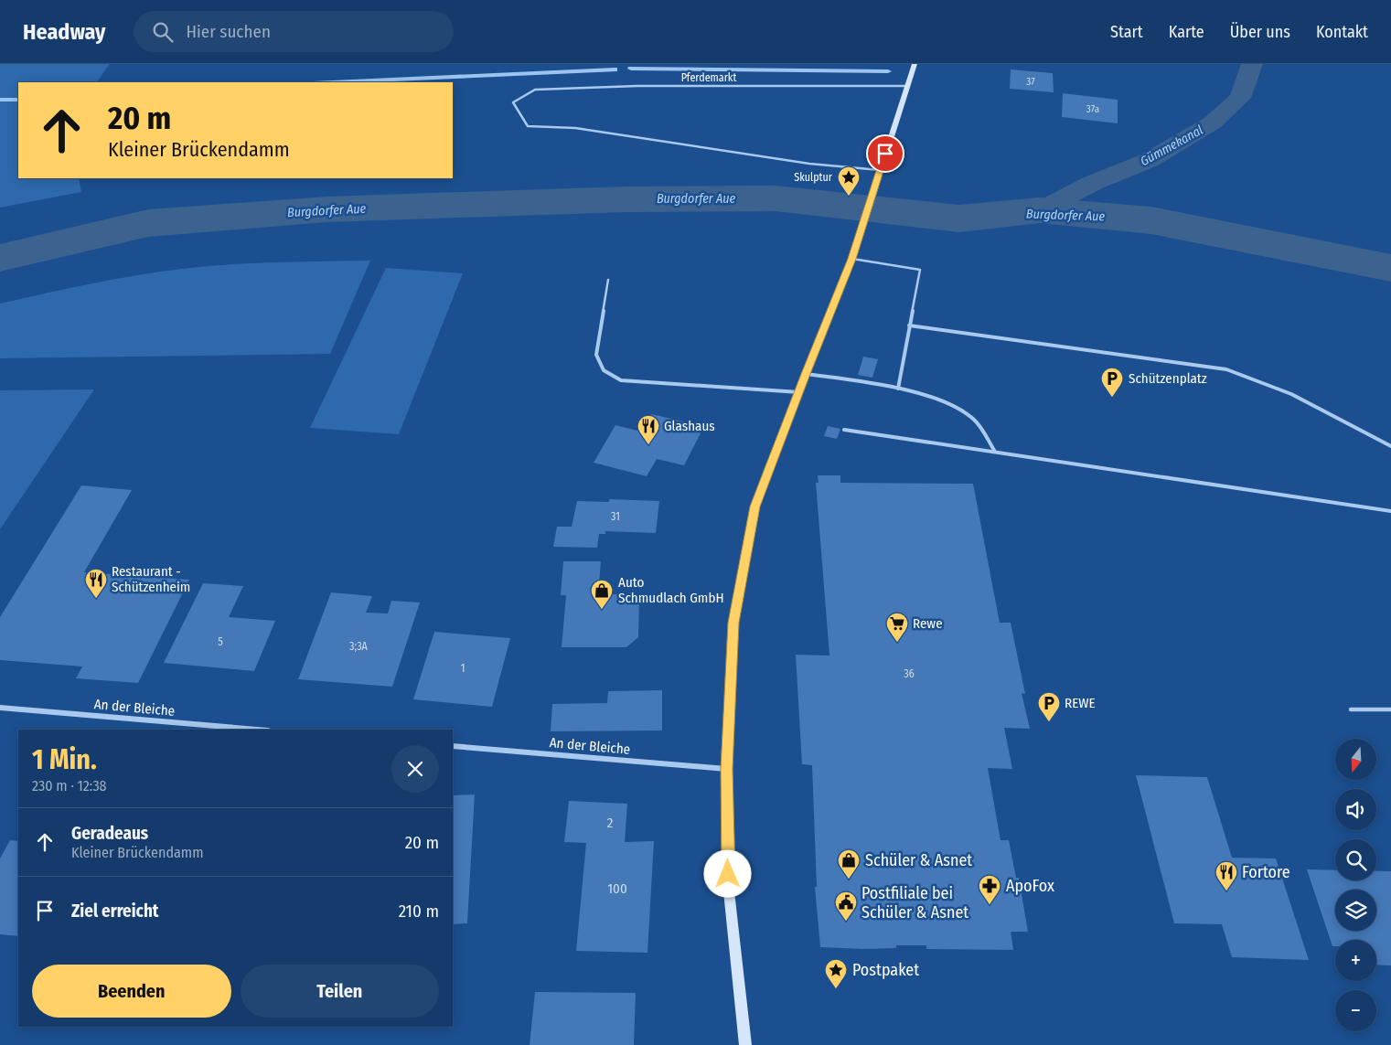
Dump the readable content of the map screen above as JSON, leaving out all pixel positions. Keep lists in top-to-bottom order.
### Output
{
  "streets": {
    "street": ["An der Bleiche"],
    "lane": ["Pferdemarkt"]
  },
  "water": ["Gümmekanal", "Burgdorfer Aue"],
  "places": {
    "place": ["Skulptur", "Postpaket"],
    "parking": ["Schützenplatz", "REWE"],
    "restaurant": ["Glashaus", "Restaurant - Schützenheim", "Fortore"],
    "shop": ["Auto Schmudlach GmbH", "Schüler & Asnet"],
    "supermarket": ["Rewe"],
    "pharmacy": ["ApoFox"],
    "public building": ["Postfiliale bei Schüler & Asnet"]
  },
  "house_numbers": [
    "37",
    "37a",
    "31",
    "5",
    "3;3A",
    "1",
    "36",
    "2",
    "100"
  ],
  "north": "bottom",
  "page": {
    "header": "Headway",
    "search": "Hier suchen",
    "nav": [
      "Start",
      "Karte",
      "Über uns",
      "Kontakt"
    ],
    "turn": ["20 m", "Kleiner Brückendamm"],
    "heading": ["1 Min.", "230 m · 12:38"],
    "map_buttons": ["+", "−"],
    "list": [
      {
        "name": "Geradeaus",
        "note": "Kleiner Brückendamm",
        "value": "20 m"
      },
      {
        "name": "Ziel erreicht",
        "value": "210 m"
      }
    ],
    "buttons": ["Beenden", "Teilen"]
  }
}
